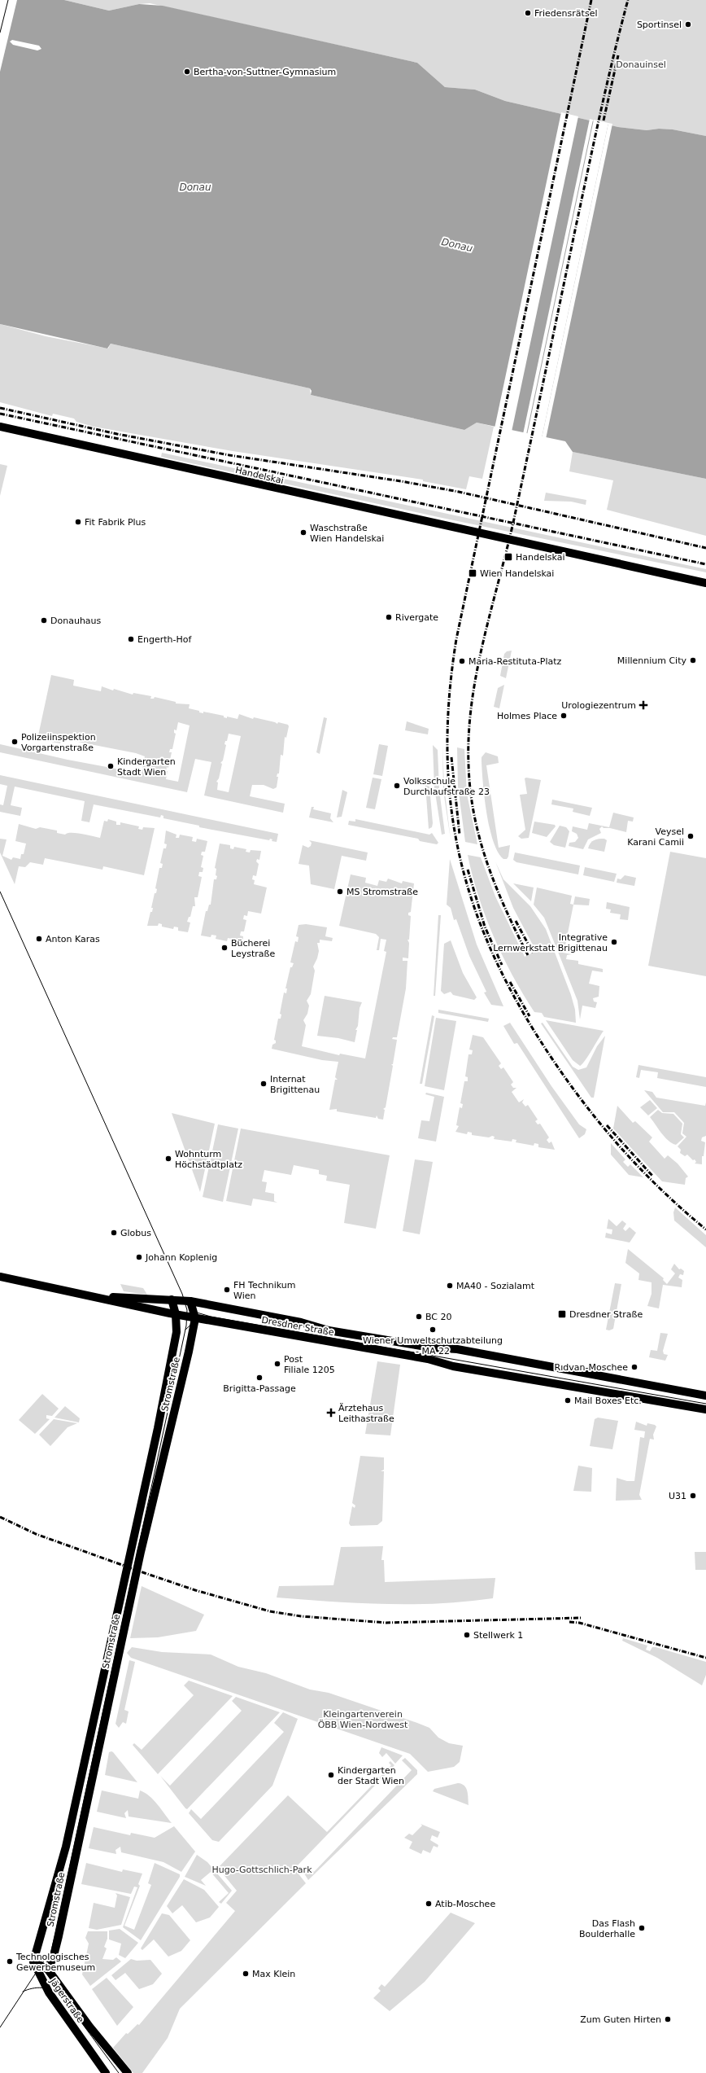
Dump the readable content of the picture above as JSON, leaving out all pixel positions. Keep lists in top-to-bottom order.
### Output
{
  "streets": {
    "main road": [
      "Handelskai",
      "Dresdner Straße",
      "Stromstraße",
      "Jägerstraße"
    ]
  },
  "crossings": [
    ["Dresdner Straße", "Stromstraße"],
    ["Stromstraße", "Jägerstraße"]
  ],
  "water": ["Donau"],
  "parks": ["Donauinsel", "Kleingartenverein ÖBB Wien-Nordwest", "Hugo-Gottschlich-Park"],
  "places": {
    "other": [
      "Friedensrätsel",
      "Sportinsel",
      "Bertha-von-Suttner-Gymnasium",
      "Fit Fabrik Plus",
      "Waschstraße Wien Handelskai",
      "Rivergate",
      "Donauhaus",
      "Engerth-Hof",
      "Millennium City",
      "Maria-Restituta-Platz",
      "Holmes Place",
      "Polizeiinspektion Vorgartenstraße",
      "Kindergarten Stadt Wien",
      "Volksschule Durchlaufstraße 23",
      "Veysel Karani Camii",
      "MS Stromstraße",
      "Anton Karas",
      "Integrative Lernwerkstatt Brigittenau",
      "Bücherei Leystraße",
      "Internat Brigittenau",
      "Wohnturm Höchstädtplatz",
      "Globus",
      "Johann Koplenig",
      "MA40 - Sozialamt",
      "FH Technikum Wien",
      "BC 20",
      "Wiener Umweltschutzabteilung - MA 22",
      "Post Filiale 1205",
      "Rıdvan-Moschee",
      "Brigitta-Passage",
      "Mail Boxes Etc.",
      "U31",
      "Stellwerk 1",
      "Kindergarten der Stadt Wien",
      "Atib-Moschee",
      "Das Flash Boulderhalle",
      "Technologisches Gewerbemuseum",
      "Max Klein",
      "Zum Guten Hirten"
    ],
    "transit": ["Handelskai", "Wien Handelskai", "Dresdner Straße"],
    "health": ["Urologiezentrum", "Ärztehaus Leithastraße"]
  }
}
